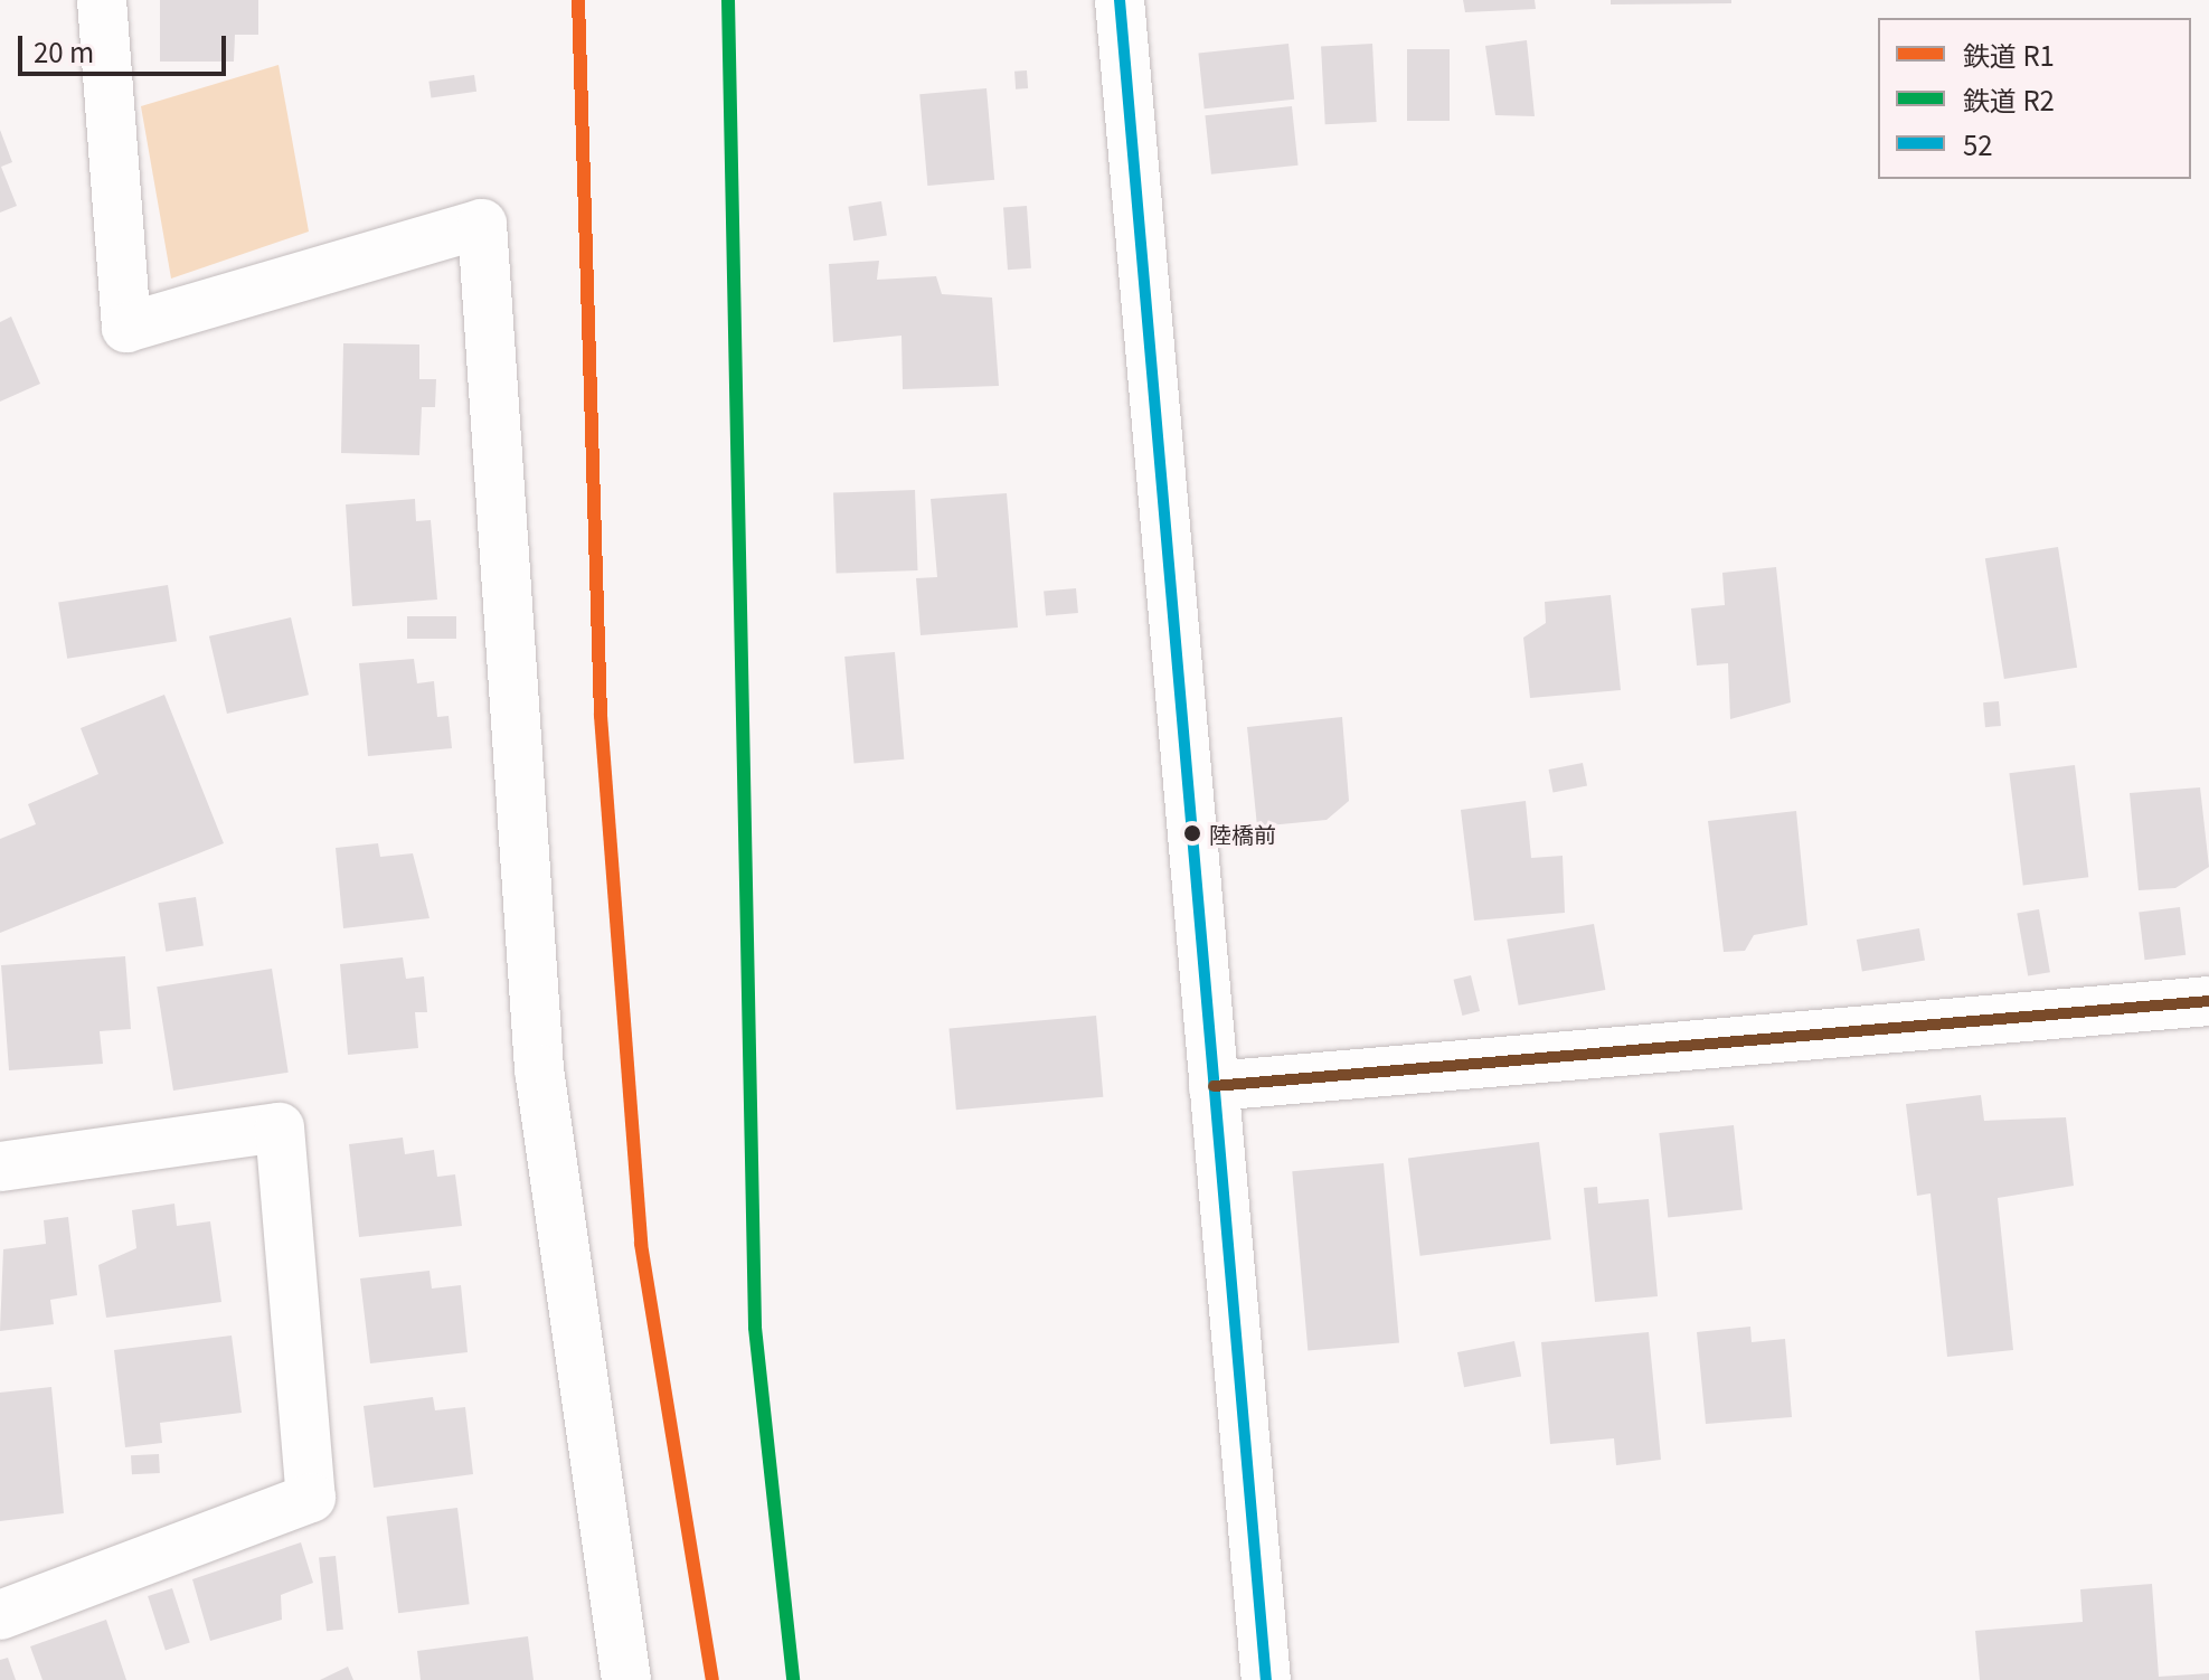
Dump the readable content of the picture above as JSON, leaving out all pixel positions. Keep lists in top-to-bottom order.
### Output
{
  "places": ["陸橋前"],
  "lines": ["rail line R1", "rail line R2", "transit line 52"],
  "legend": ["鉄道 R1", "鉄道 R2", "52"],
  "scale_bar": "20 m"
}
